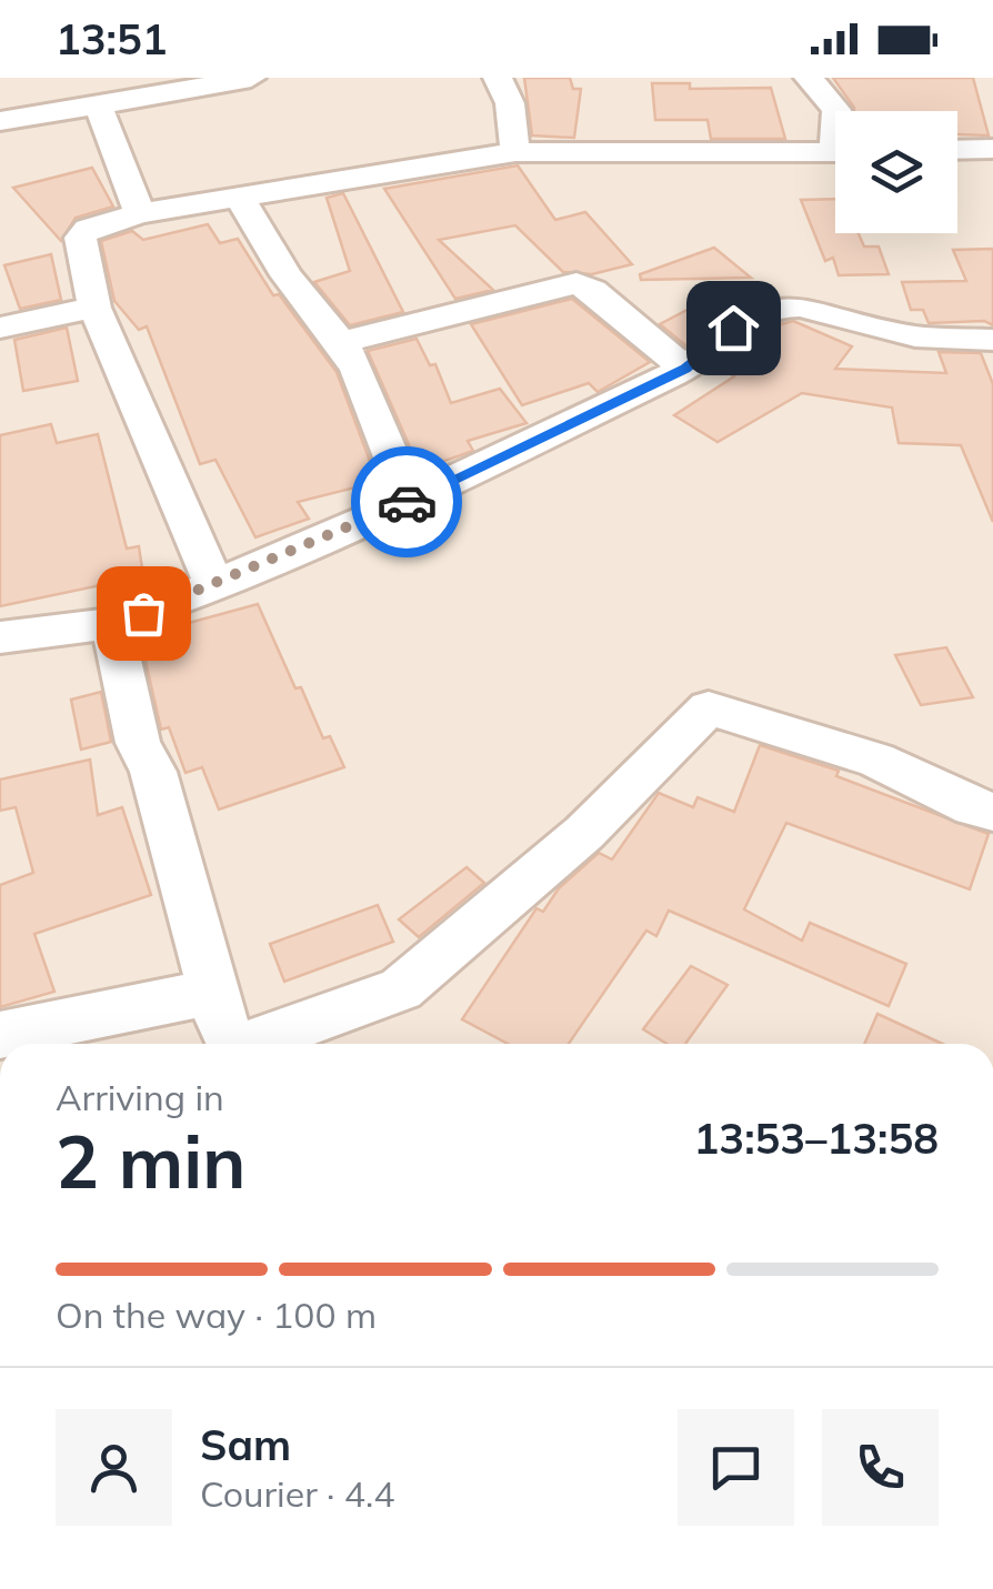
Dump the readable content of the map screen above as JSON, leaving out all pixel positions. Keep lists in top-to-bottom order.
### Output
{
  "page": {
    "status": "13:51",
    "heading": ["2 min", "Arriving in", "13:53–13:58"],
    "panel": ["Sam", "Courier · 4.4"],
    "bar": "On the way · 100 m"
  }
}
